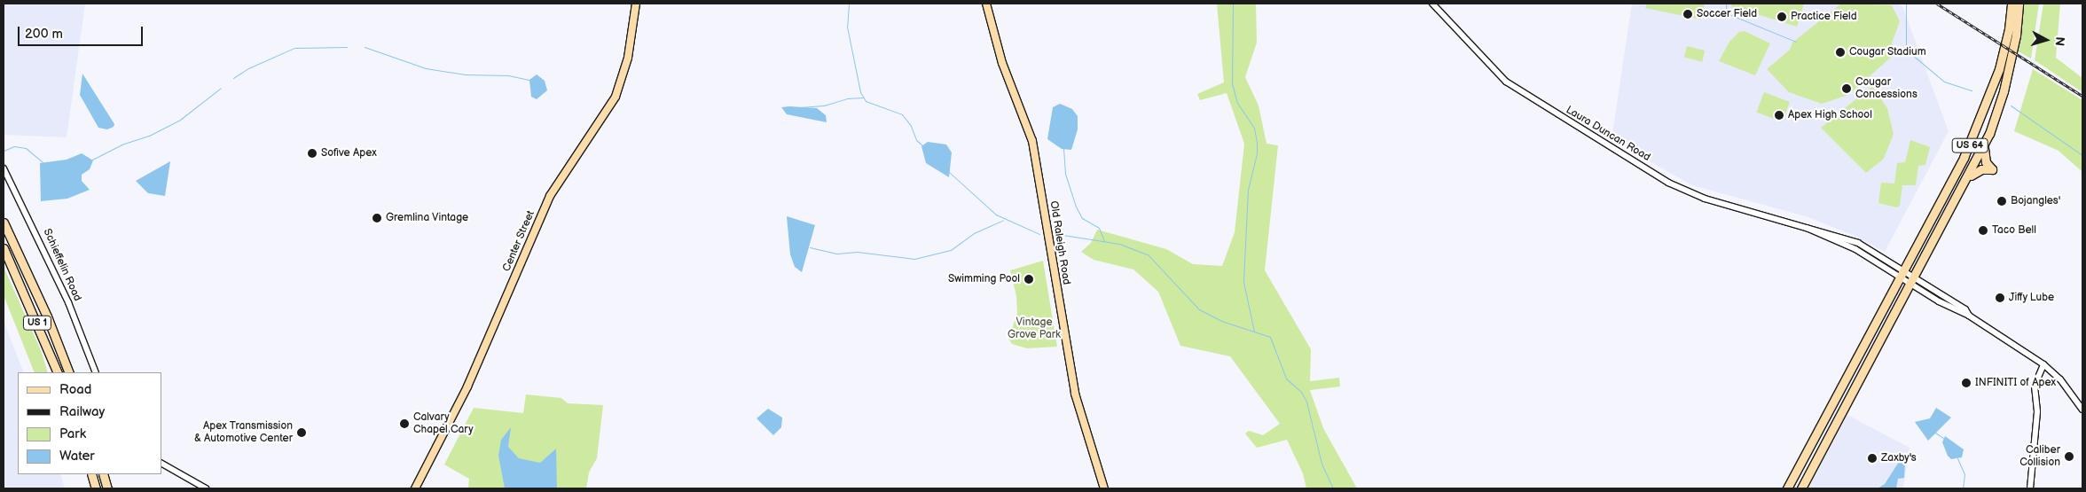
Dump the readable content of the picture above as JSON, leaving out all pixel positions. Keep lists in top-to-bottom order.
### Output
{
  "streets": {
    "highway": ["US 64", "US 1"],
    "main road": ["Center Street", "Old Raleigh Road"],
    "street": ["Laura Duncan Road", "Schieffelin Road"]
  },
  "crossings": [
    ["Laura Duncan Road", "US 64"]
  ],
  "parks": ["Vintage Grove Park"],
  "places": [
    "Soccer Field",
    "Practice Field",
    "Cougar Stadium",
    "Cougar Concessions",
    "Apex High School",
    "Sofive Apex",
    "Bojangles'",
    "Gremlina Vintage",
    "Taco Bell",
    "Swimming Pool",
    "Jiffy Lube",
    "INFINITI of Apex",
    "Calvary Chapel Cary",
    "Apex Transmission & Automotive Center",
    "Caliber Collision",
    "Zaxby's"
  ],
  "legend": [
    "Road",
    "Railway",
    "Park",
    "Water"
  ],
  "scale_bar": "200 m",
  "north": "right"
}
